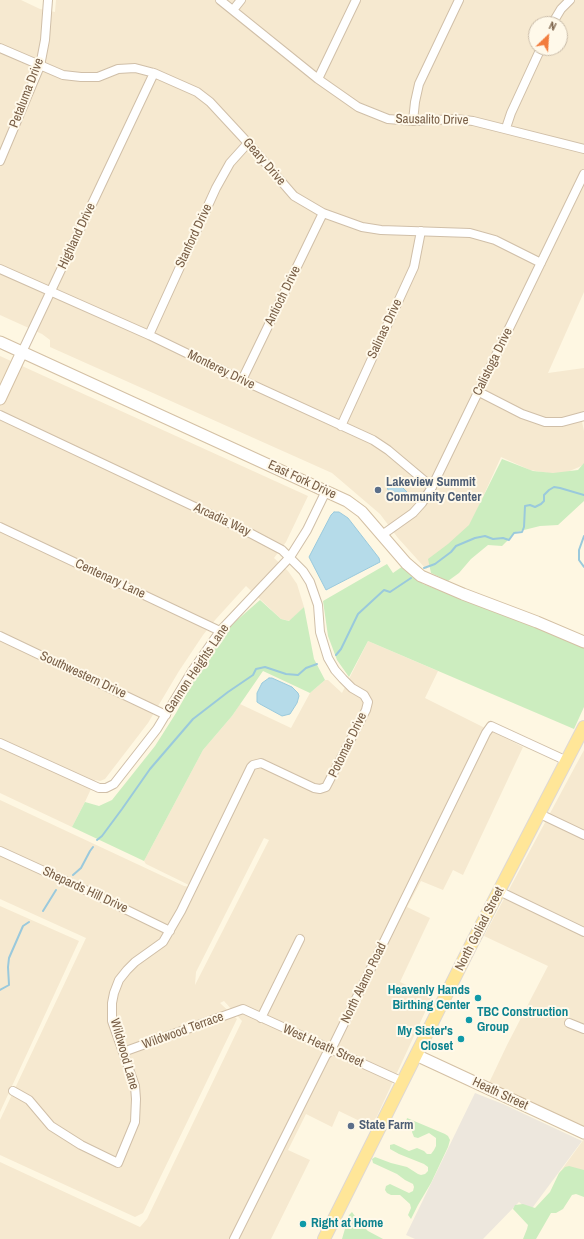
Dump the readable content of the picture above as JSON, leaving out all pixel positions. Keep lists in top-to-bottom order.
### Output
{
  "streets": {
    "main road": ["North Goliad Street"],
    "street": [
      "Petaluma Drive",
      "Sausalito Drive",
      "Geary Drive",
      "Highland Drive",
      "Stanford Drive",
      "Antioch Drive",
      "Salinas Drive",
      "Calistoga Drive",
      "Monterey Drive",
      "East Fork Drive",
      "Arcadia Way",
      "Centenary Lane",
      "Gannon Heights Lane",
      "Southwestern Drive",
      "Potomac Drive",
      "Shepards Hill Drive",
      "North Alamo Road",
      "Wildwood Terrace",
      "West Heath Street",
      "Wildwood Lane",
      "Heath Street"
    ]
  },
  "crossings": [
    ["Petaluma Drive", "Geary Drive"],
    ["Geary Drive", "Highland Drive"],
    ["Geary Drive", "Stanford Drive"],
    ["Geary Drive", "Antioch Drive"],
    ["Geary Drive", "Salinas Drive"],
    ["Geary Drive", "Calistoga Drive"],
    ["Highland Drive", "Monterey Drive"],
    ["Highland Drive", "East Fork Drive"],
    ["Stanford Drive", "Monterey Drive"],
    ["Antioch Drive", "Monterey Drive"],
    ["Salinas Drive", "Monterey Drive"],
    ["Calistoga Drive", "Monterey Drive"],
    ["Calistoga Drive", "East Fork Drive"],
    ["East Fork Drive", "Gannon Heights Lane"],
    ["Arcadia Way", "Gannon Heights Lane"],
    ["Arcadia Way", "Potomac Drive"],
    ["Centenary Lane", "Gannon Heights Lane"],
    ["Gannon Heights Lane", "Southwestern Drive"],
    ["Potomac Drive", "Wildwood Lane"],
    ["Shepards Hill Drive", "Wildwood Lane"],
    ["North Goliad Street", "North Alamo Road"],
    ["North Goliad Street", "West Heath Street"],
    ["North Goliad Street", "Heath Street"],
    ["North Alamo Road", "West Heath Street"],
    ["Wildwood Terrace", "West Heath Street"],
    ["Wildwood Terrace", "Wildwood Lane"]
  ],
  "places": [
    "Lakeview Summit Community Center",
    "Heavenly Hands Birthing Center",
    "TBC Construction Group",
    "My Sister's Closet",
    "State Farm",
    "Right at Home"
  ],
  "north": "top right"
}
